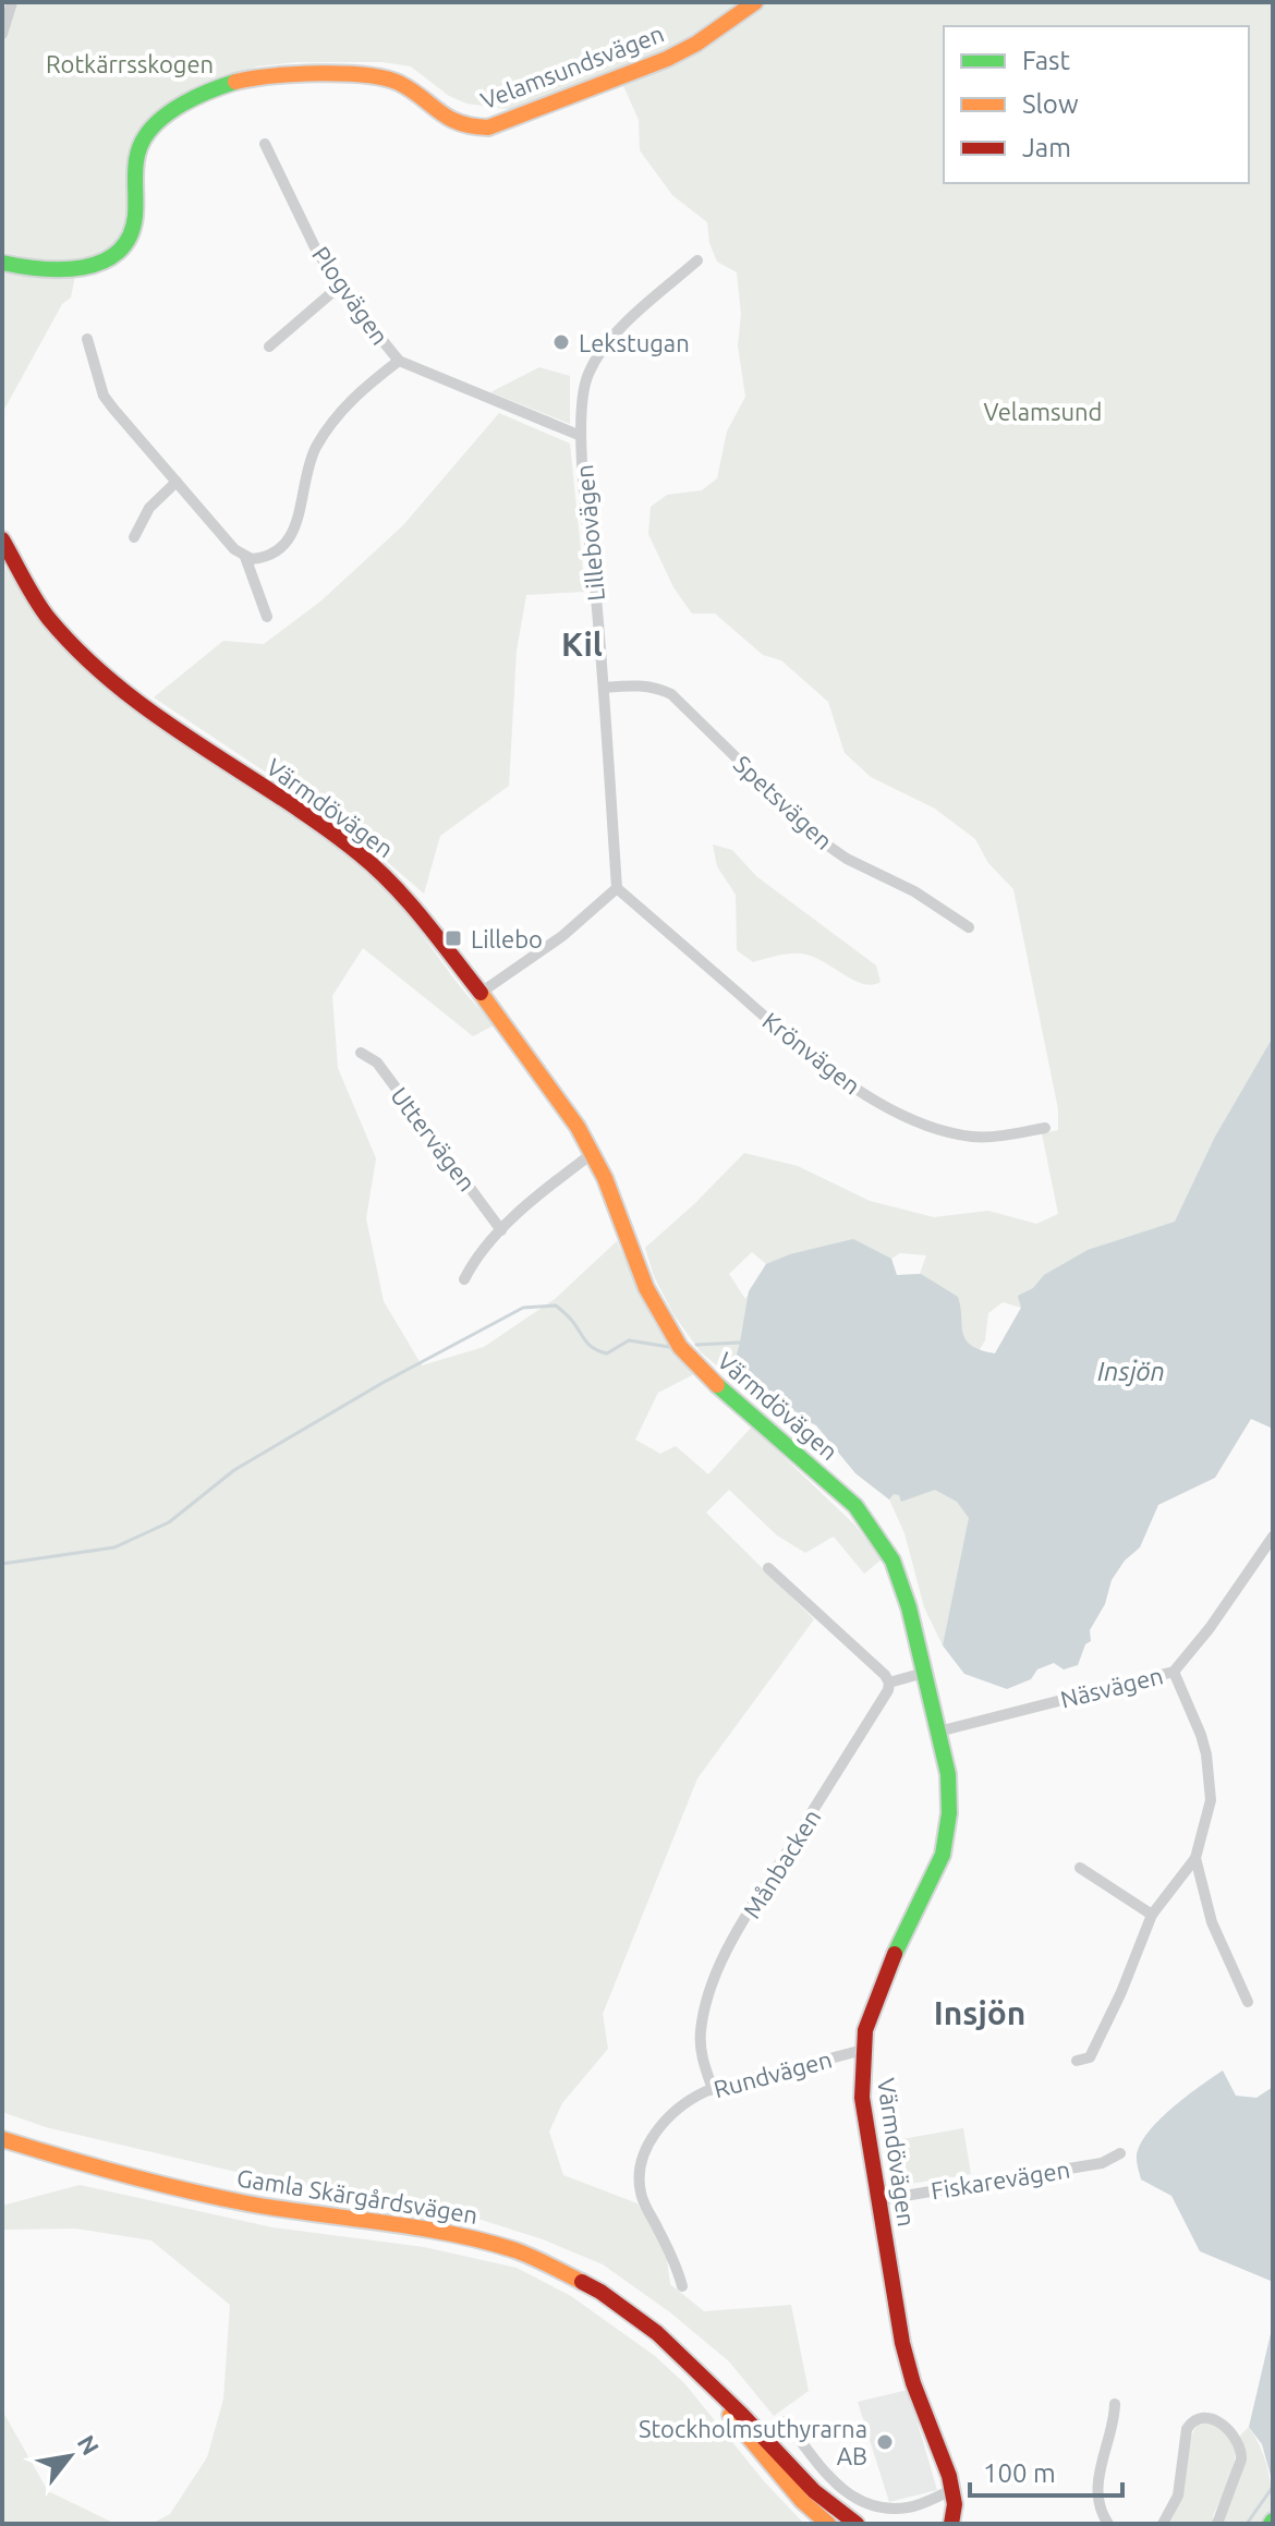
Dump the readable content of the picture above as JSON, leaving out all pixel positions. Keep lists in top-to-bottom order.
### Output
{
  "streets": {
    "main road": ["Velamsundsvägen", "Värmdövägen", "Gamla Skärgårdsvägen"],
    "street": [
      "Plogvägen",
      "Lillebovägen",
      "Spetsvägen",
      "Krönvägen",
      "Uttervägen",
      "Näsvägen",
      "Månbacken",
      "Rundvägen",
      "Fiskarevägen"
    ]
  },
  "crossings": [
    ["Plogvägen", "Lillebovägen"],
    ["Lillebovägen", "Spetsvägen"],
    ["Lillebovägen", "Krönvägen"],
    ["Värmdövägen", "Näsvägen"],
    ["Värmdövägen", "Rundvägen"],
    ["Värmdövägen", "Fiskarevägen"],
    ["Månbacken", "Rundvägen"]
  ],
  "districts": ["Kil", "Insjön"],
  "water": ["Insjön"],
  "parks": ["Rotkärrsskogen", "Velamsund"],
  "places": {
    "other": ["Lekstugan", "Stockholmsuthyrarna AB"],
    "transit": ["Lillebo"]
  },
  "legend": ["Fast", "Slow", "Jam"],
  "scale_bar": "100 m",
  "north": "top right"
}
